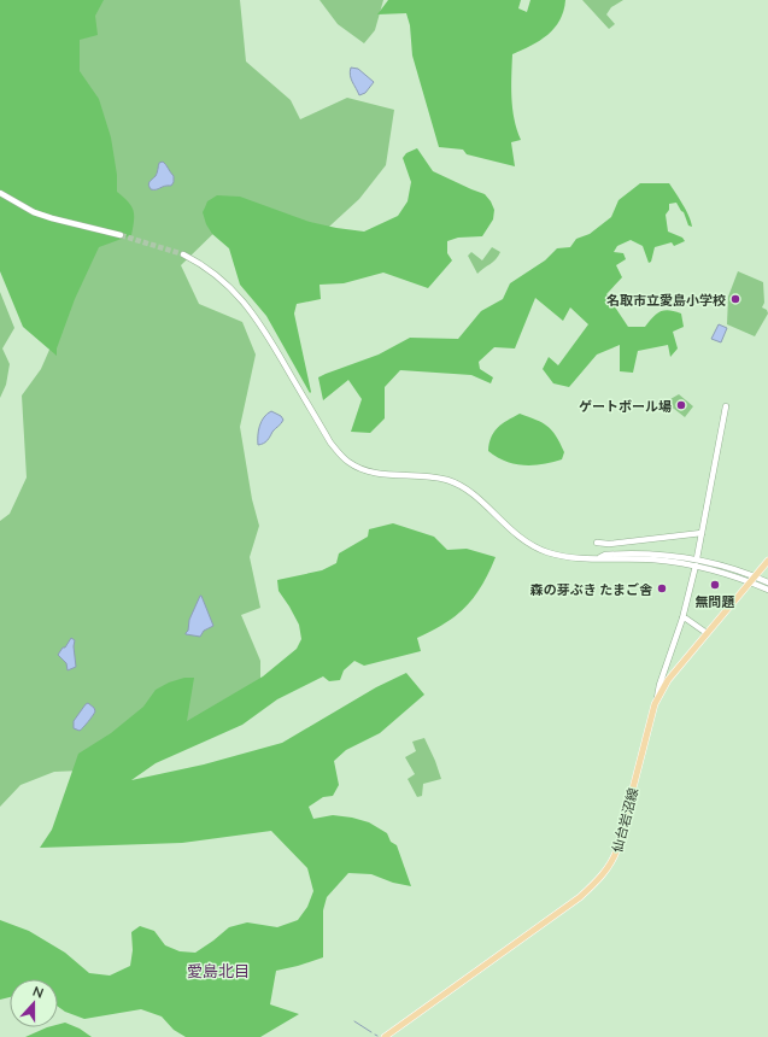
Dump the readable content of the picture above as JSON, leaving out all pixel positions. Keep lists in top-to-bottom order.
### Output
{
  "streets": {
    "main road": ["仙台岩沼線"]
  },
  "districts": ["愛島北目"],
  "places": [
    "名取市立愛島小学校",
    "ゲートボール場",
    "無問題",
    "森の芽ぶき たまご舎"
  ],
  "north": "top"
}
